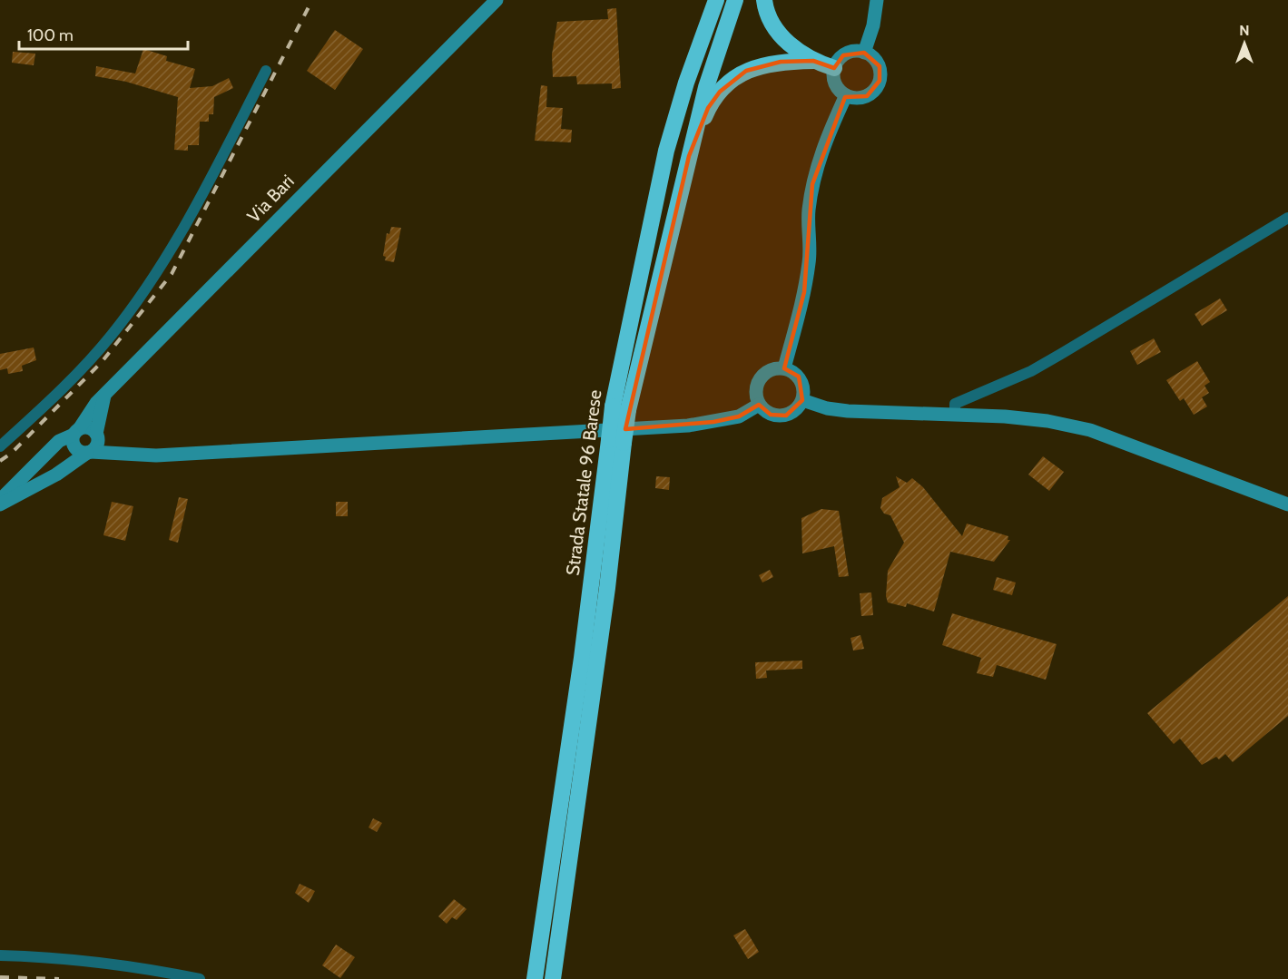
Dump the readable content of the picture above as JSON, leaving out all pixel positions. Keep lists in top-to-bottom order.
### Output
{
  "streets": {
    "highway": ["Strada Statale 96 Barese"],
    "main road": ["Via Bari"]
  },
  "scale_bar": "100 m",
  "north": "top"
}
